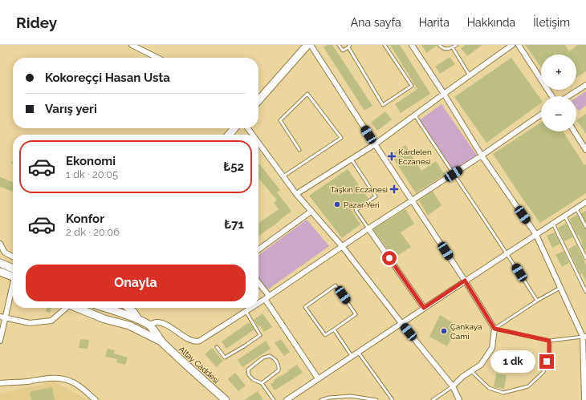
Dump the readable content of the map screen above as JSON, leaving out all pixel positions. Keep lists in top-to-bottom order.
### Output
{
  "streets": {
    "main road": ["Altay Caddesi"]
  },
  "places": {
    "health": ["Kardelen Eczanesi", "Taşkın Eczanesi"],
    "other": ["Pazar Yeri", "Çankaya Cami"]
  },
  "page": {
    "header": "Ridey",
    "nav": [
      "Ana sayfa",
      "Harita",
      "Hakkında",
      "İletişim"
    ],
    "map_buttons": ["+", "−"],
    "banner": ["Kokoreççi Hasan Usta", "Varış yeri"],
    "list": [
      {
        "name": "Ekonomi",
        "note": "1 dk · 20:05",
        "value": "₺52"
      },
      {
        "name": "Konfor",
        "note": "2 dk · 20:06",
        "value": "₺71"
      }
    ],
    "buttons": "Onayla",
    "bubble": "1 dk"
  }
}
